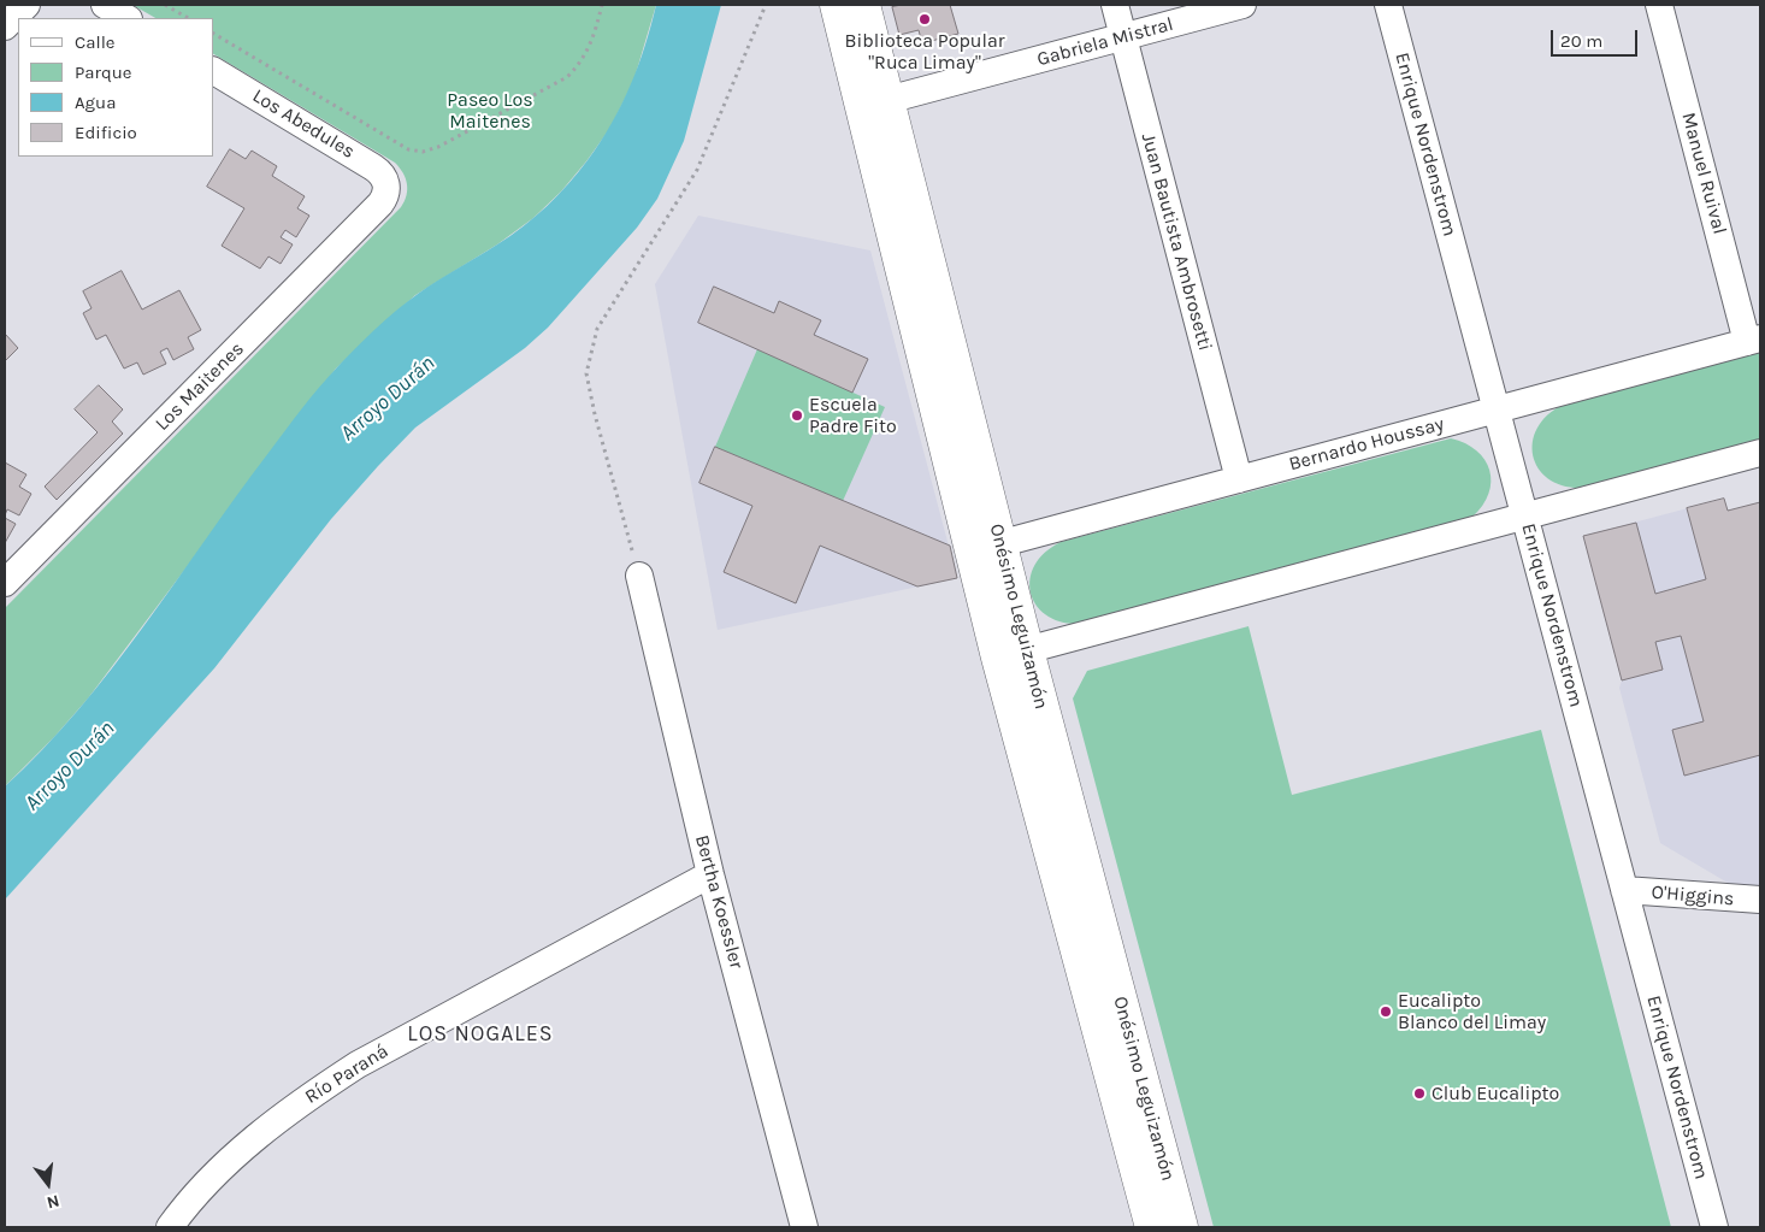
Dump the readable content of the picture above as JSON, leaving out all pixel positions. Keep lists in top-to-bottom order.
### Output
{
  "streets": {
    "street": [
      "Gabriela Mistral",
      "Los Abedules",
      "Enrique Nordenstrom",
      "Manuel Ruival",
      "Juan Bautista Ambrosetti",
      "Los Maitenes",
      "Bernardo Houssay",
      "Onésimo Leguizamón",
      "O'Higgins",
      "Bertha Koessler",
      "Río Paraná"
    ]
  },
  "crossings": [
    ["Gabriela Mistral", "Juan Bautista Ambrosetti"],
    ["Gabriela Mistral", "Onésimo Leguizamón"],
    ["Los Abedules", "Los Maitenes"],
    ["Enrique Nordenstrom", "Bernardo Houssay"],
    ["Enrique Nordenstrom", "O'Higgins"],
    ["Manuel Ruival", "Bernardo Houssay"],
    ["Juan Bautista Ambrosetti", "Bernardo Houssay"],
    ["Bernardo Houssay", "Onésimo Leguizamón"],
    ["Bertha Koessler", "Río Paraná"]
  ],
  "districts": ["LOS NOGALES"],
  "water": ["Arroyo Durán"],
  "parks": ["Paseo Los Maitenes"],
  "places": [
    "Biblioteca Popular \"Ruca Limay\"",
    "Escuela Padre Fito",
    "Eucalipto Blanco del Limay",
    "Club Eucalipto"
  ],
  "legend": [
    "Calle",
    "Parque",
    "Agua",
    "Edificio"
  ],
  "scale_bar": "20 m",
  "north": "bottom"
}
